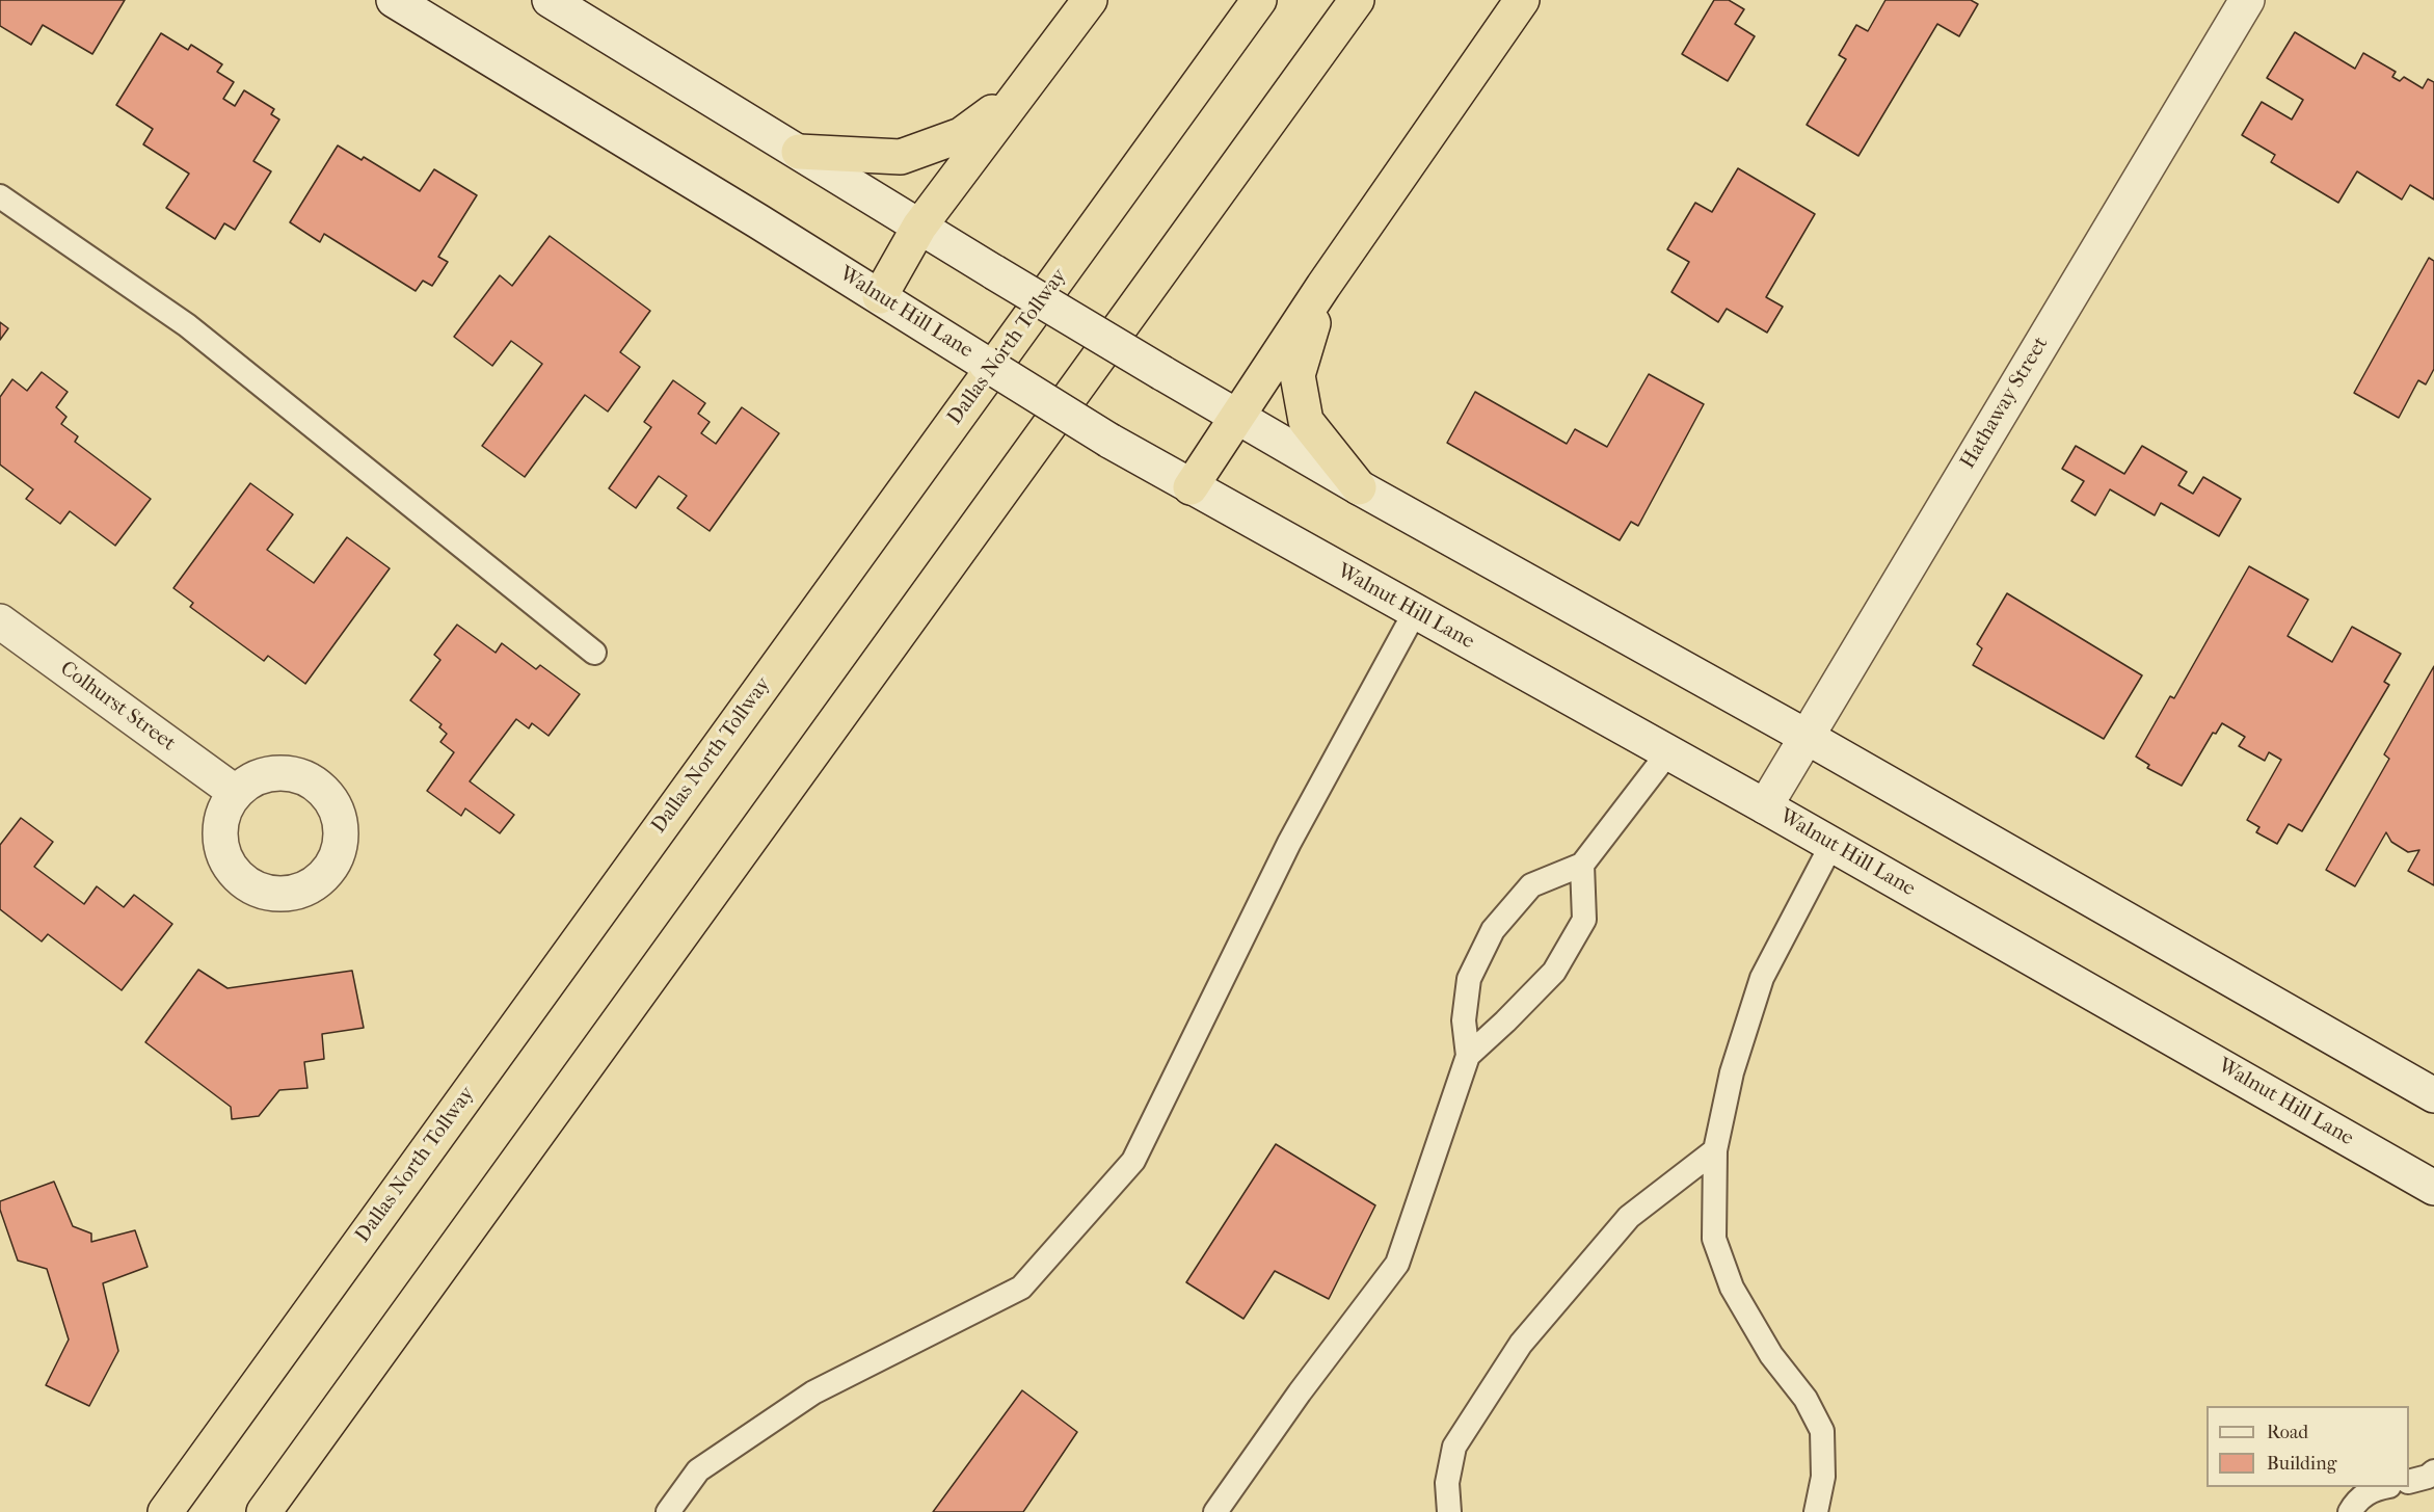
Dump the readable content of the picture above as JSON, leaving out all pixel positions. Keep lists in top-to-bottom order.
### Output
{
  "streets": {
    "highway": ["Dallas North Tollway"],
    "main road": ["Walnut Hill Lane", "Hathaway Street", "Colhurst Street"]
  },
  "crossings": [
    ["Walnut Hill Lane", "Hathaway Street"]
  ],
  "legend": ["Road", "Building"]
}
